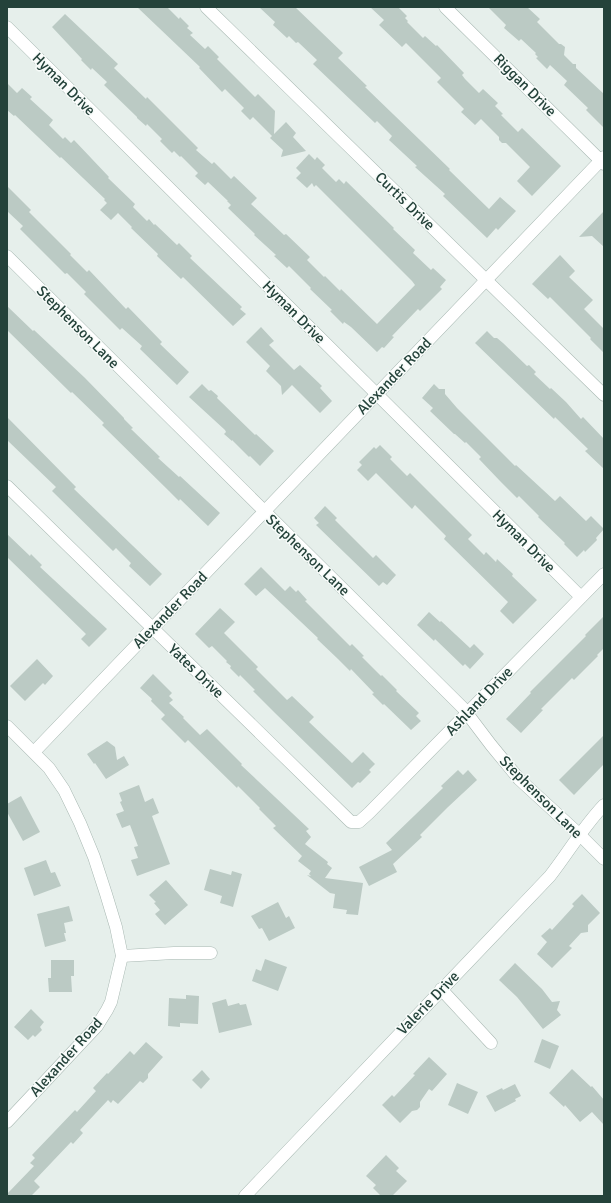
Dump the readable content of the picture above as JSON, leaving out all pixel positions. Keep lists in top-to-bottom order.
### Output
{
  "streets": {
    "street": [
      "Hyman Drive",
      "Riggan Drive",
      "Curtis Drive",
      "Stephenson Lane",
      "Alexander Road",
      "Yates Drive",
      "Ashland Drive",
      "Valerie Drive"
    ]
  },
  "crossings": [
    ["Hyman Drive", "Alexander Road"],
    ["Hyman Drive", "Ashland Drive"],
    ["Riggan Drive", "Alexander Road"],
    ["Curtis Drive", "Alexander Road"],
    ["Stephenson Lane", "Alexander Road"],
    ["Stephenson Lane", "Ashland Drive"],
    ["Stephenson Lane", "Valerie Drive"],
    ["Alexander Road", "Yates Drive"],
    ["Yates Drive", "Ashland Drive"]
  ]
}
